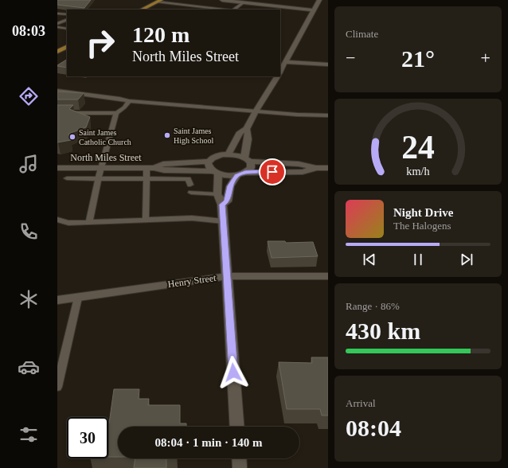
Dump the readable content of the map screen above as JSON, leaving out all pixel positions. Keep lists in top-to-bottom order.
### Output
{
  "streets": {
    "street": ["North Miles Street", "Henry Street"]
  },
  "places": ["Saint James High School", "Saint James Catholic Church"],
  "page": {
    "tabs": "08:03",
    "tile": [
      "Climate",
      ["Range · 86%", "430 km"],
      ["Arrival", "08:04"]
    ],
    "turn": ["120 m", "North Miles Street"],
    "heat": ["−", "21°", "+"],
    "song": ["Night Drive", "The Halogens"],
    "limit": "30",
    "trip": "08:04 · 1 min · 140 m",
    "gauge": ["24", "km/h"]
  }
}
